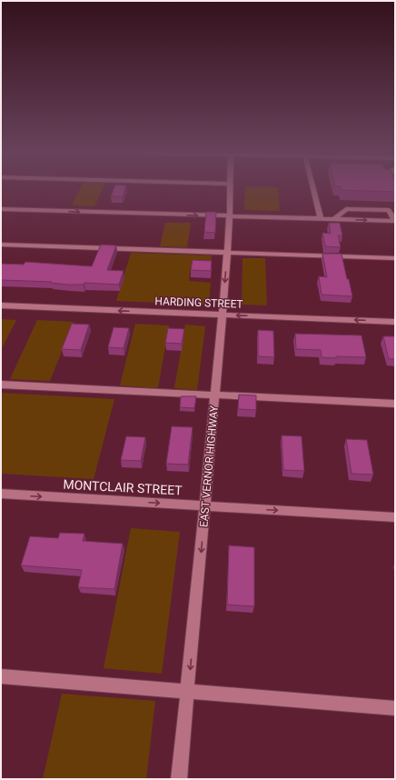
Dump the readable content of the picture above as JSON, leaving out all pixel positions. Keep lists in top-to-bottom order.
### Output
{
  "streets": {
    "street": ["HARDING STREET", "EAST VERNOR HIGHWAY", "MONTCLAIR STREET"]
  },
  "crossings": [
    ["HARDING STREET", "EAST VERNOR HIGHWAY"],
    ["EAST VERNOR HIGHWAY", "MONTCLAIR STREET"]
  ],
  "one_way": ["EAST VERNOR HIGHWAY", "MONTCLAIR STREET"]
}
